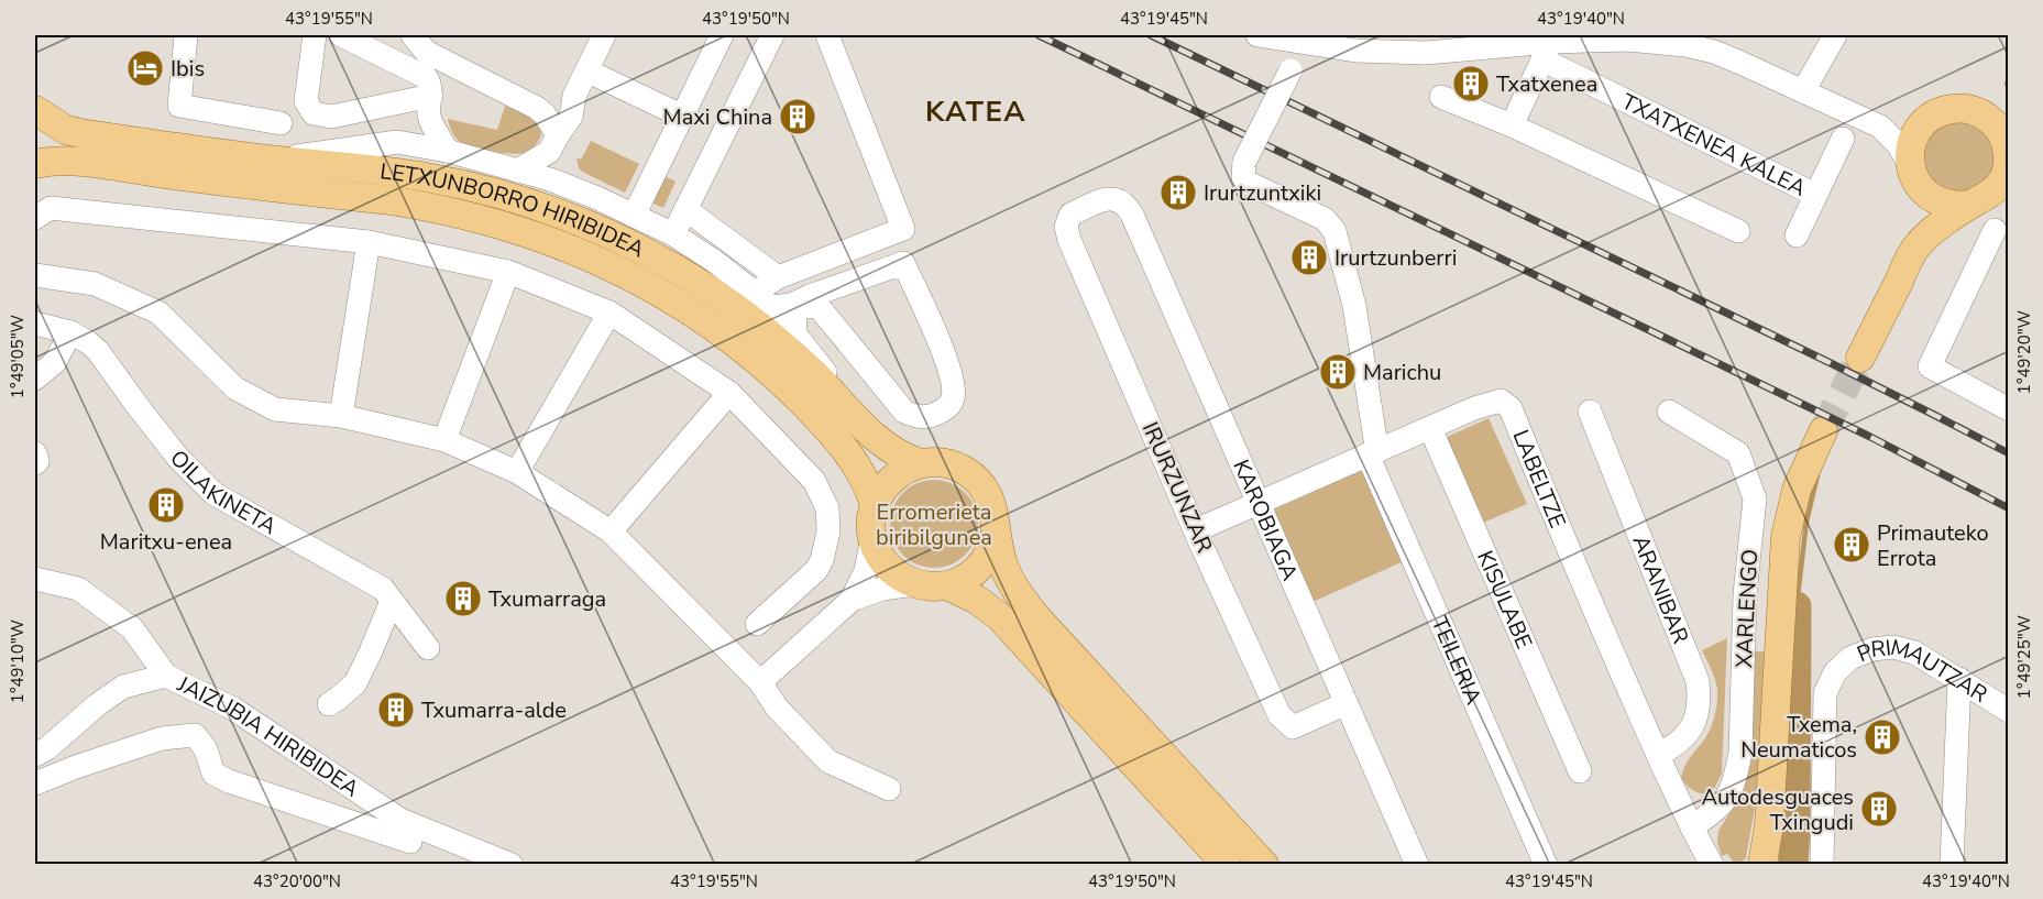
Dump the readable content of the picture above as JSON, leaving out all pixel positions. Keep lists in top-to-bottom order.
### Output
{
  "streets": {
    "main road": ["LETXUNBORRO HIRIBIDEA"],
    "street": [
      "TXATXENEA KALEA",
      "LABELTZE",
      "IRURZUNZAR",
      "OILAKINETA",
      "KAROBIAGA",
      "ARANIBAR",
      "KISULABE",
      "XARLENGO",
      "TEILERIA",
      "PRIMAUTZAR",
      "JAIZUBIA HIRIBIDEA"
    ]
  },
  "crossings": [
    ["LABELTZE", "IRURZUNZAR"],
    ["LABELTZE", "KAROBIAGA"],
    ["LABELTZE", "ARANIBAR"],
    ["LABELTZE", "KISULABE"],
    ["LABELTZE", "XARLENGO"],
    ["LABELTZE", "TEILERIA"],
    ["IRURZUNZAR", "KAROBIAGA"]
  ],
  "districts": ["KATEA"],
  "parks": ["Erromerieta biribilgunea"],
  "places": {
    "hotel": ["Ibis"],
    "building": [
      "Txatxenea",
      "Maxi China",
      "Irurtzuntxiki",
      "Irurtzunberri",
      "Marichu",
      "Maritxu-enea",
      "Primauteko Errota",
      "Txumarraga",
      "Txumarra-alde",
      "Txema, Neumaticos",
      "Autodesguaces Txingudi"
    ]
  },
  "coordinates": [
    "43°19'55\"N",
    "43°19'50\"N",
    "43°19'45\"N",
    "43°19'40\"N",
    "1°49'20\"W",
    "1°49'05\"W",
    "1°49'25\"W",
    "1°49'10\"W",
    "43°20'00\"N"
  ]
}
